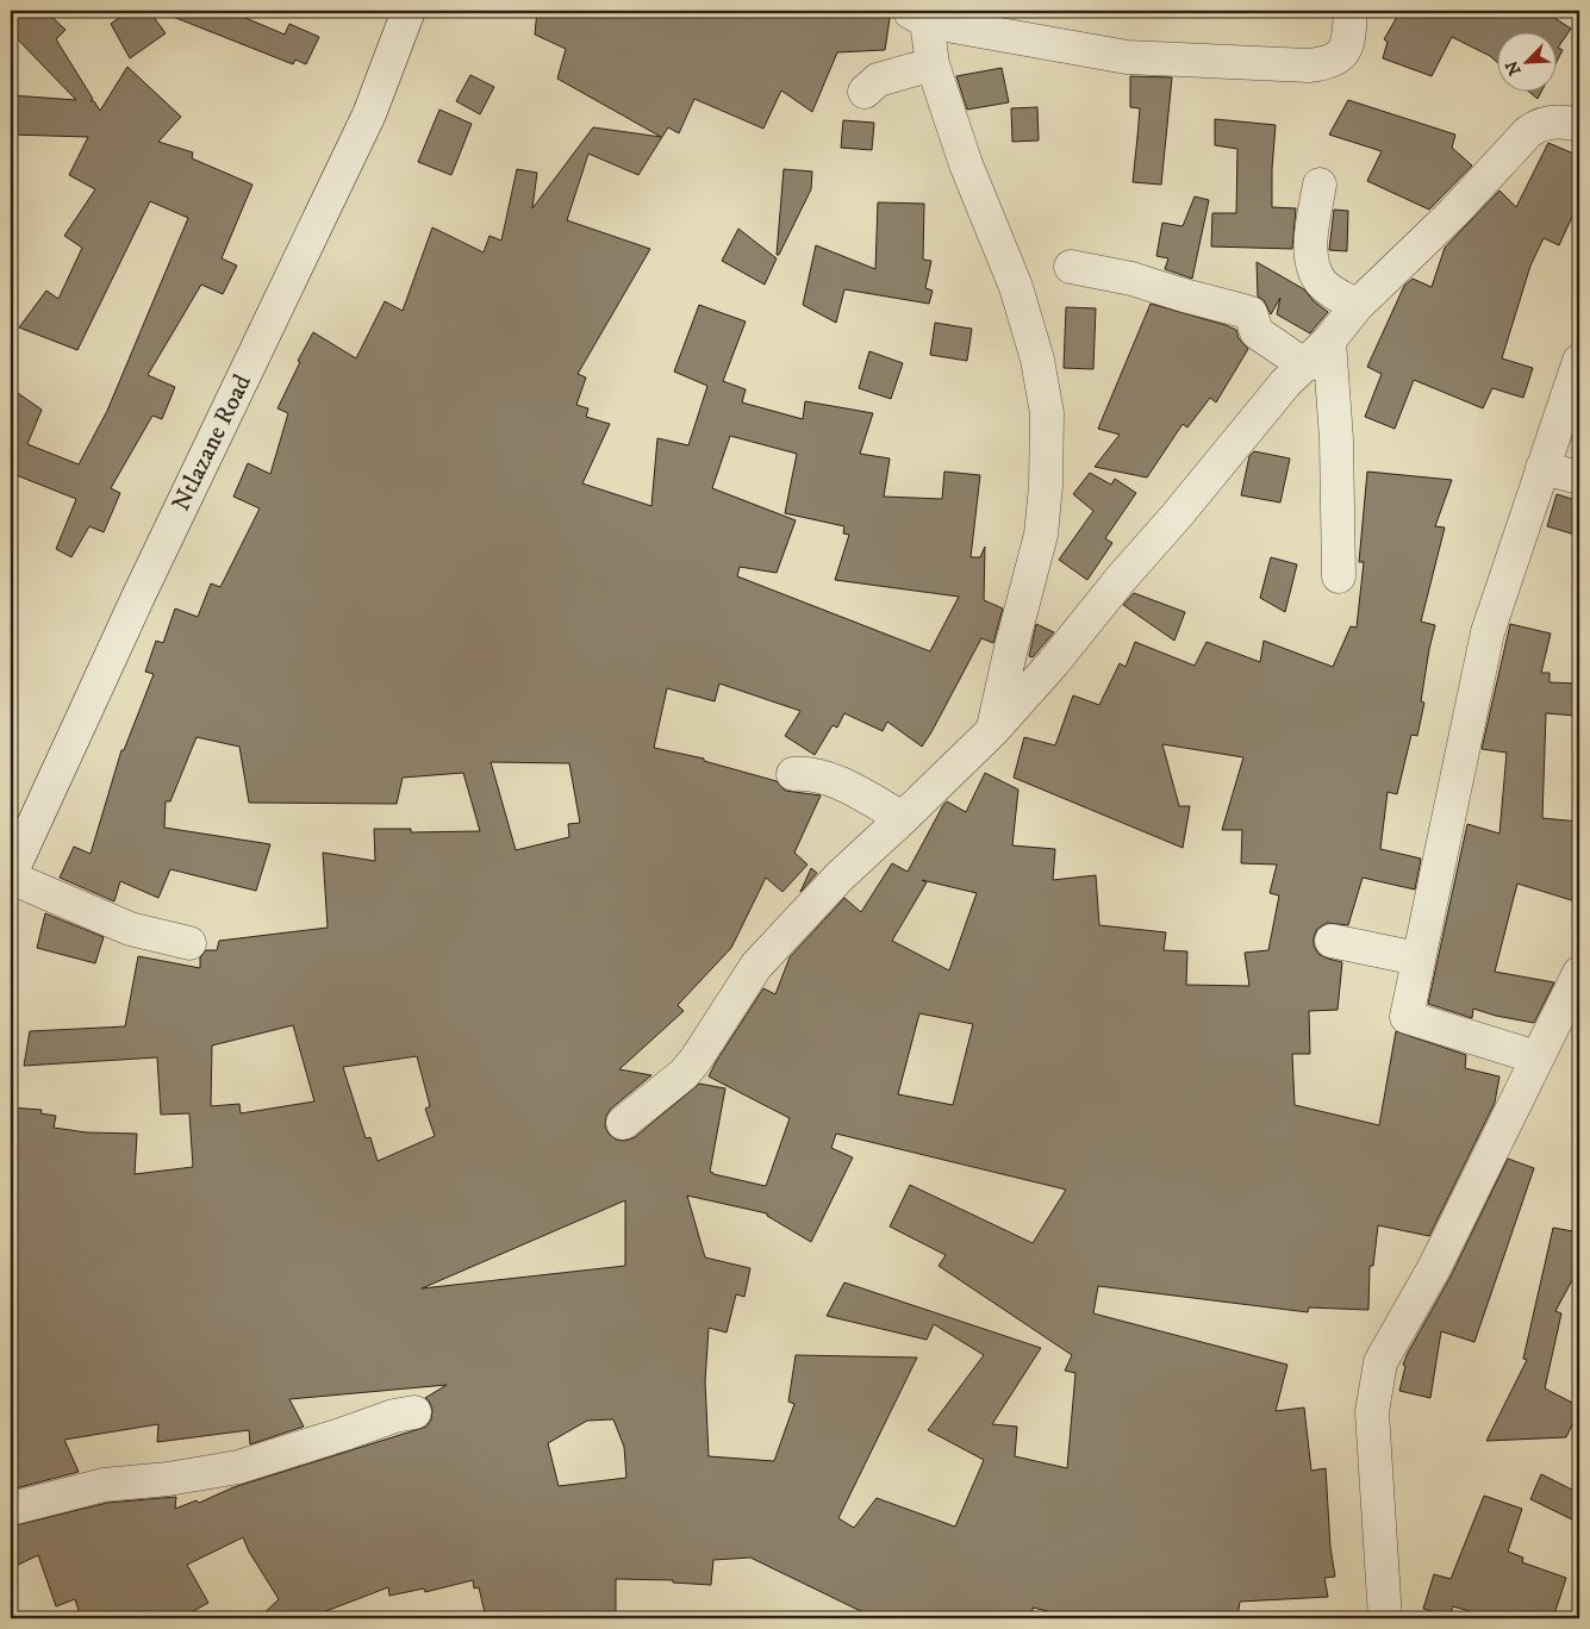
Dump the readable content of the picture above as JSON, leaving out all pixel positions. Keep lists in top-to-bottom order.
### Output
{
  "streets": {
    "street": ["Ntlazane Road"]
  },
  "north": "bottom left"
}
